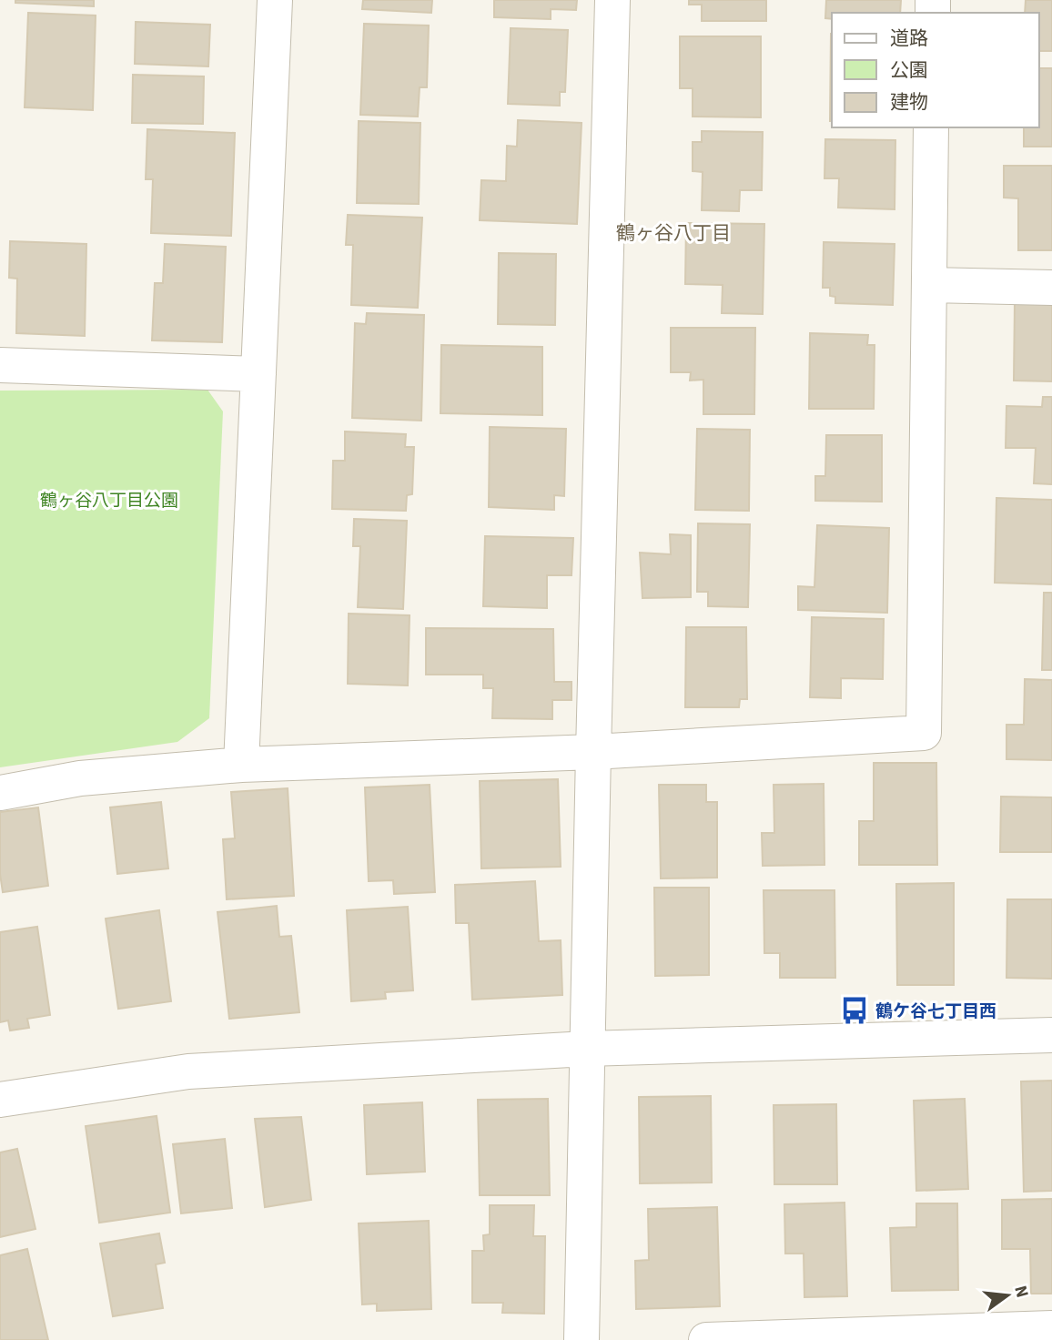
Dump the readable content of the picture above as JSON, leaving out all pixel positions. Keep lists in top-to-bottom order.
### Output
{
  "districts": ["鶴ヶ谷八丁目"],
  "parks": ["鶴ヶ谷八丁目公園"],
  "places": {
    "bus stop": ["鶴ケ谷七丁目西"]
  },
  "legend": ["道路", "公園", "建物"],
  "north": "right"
}
